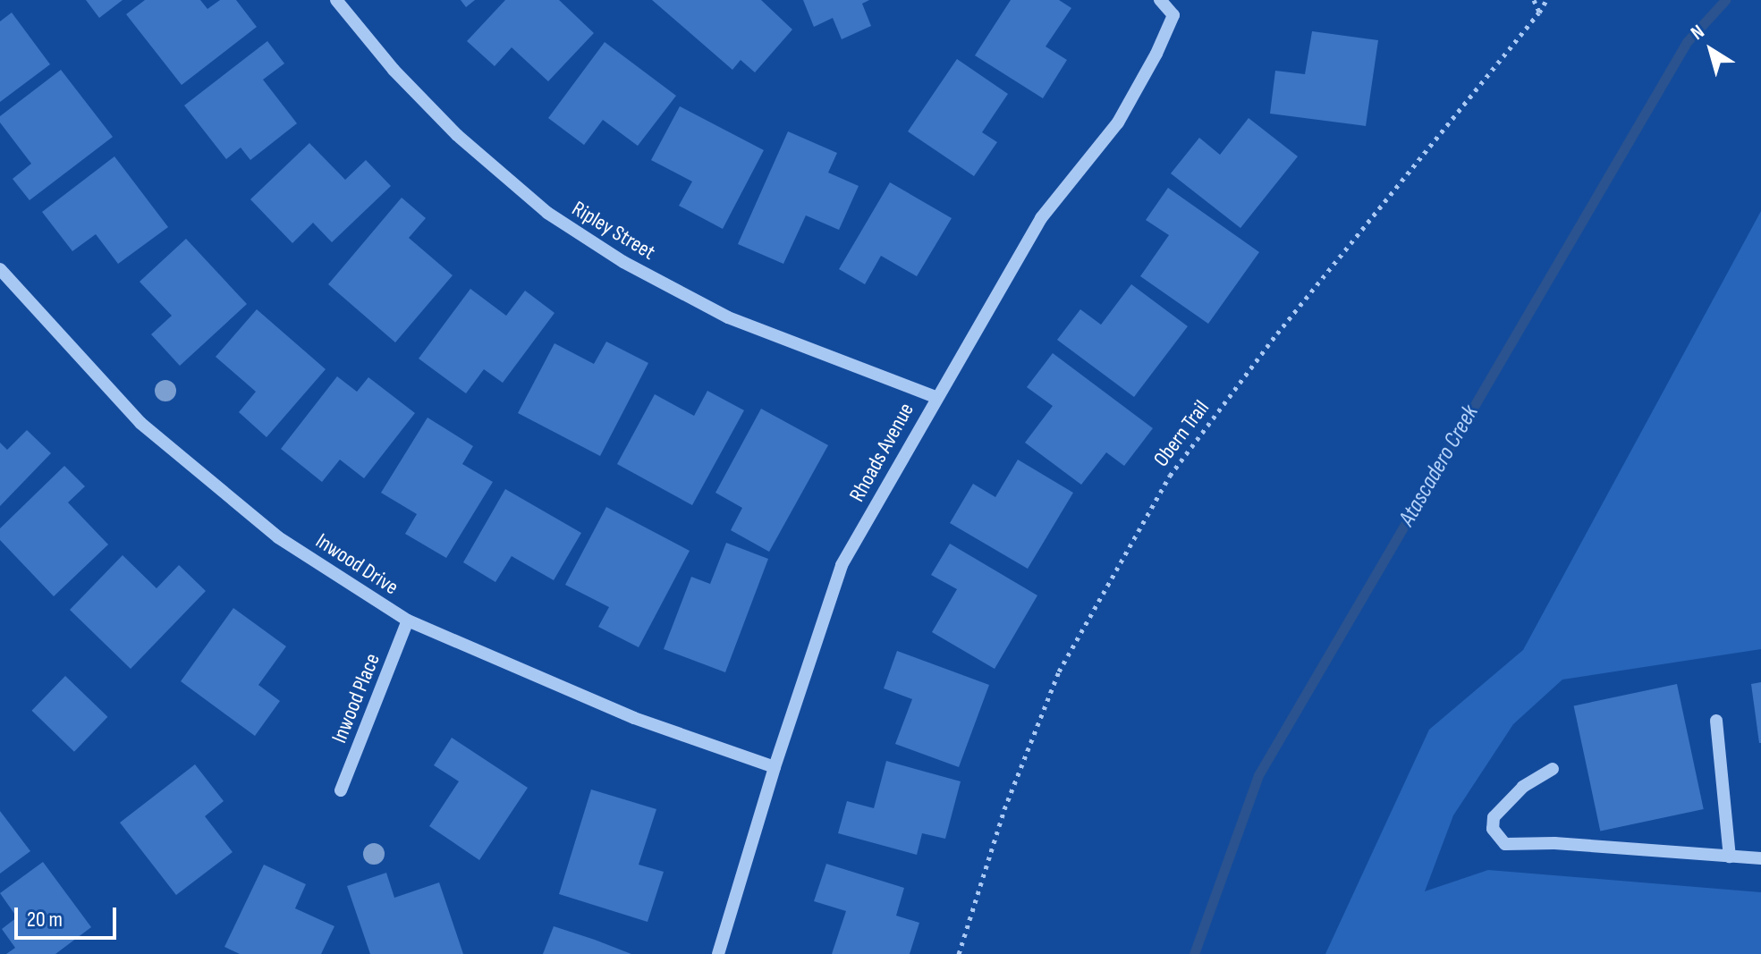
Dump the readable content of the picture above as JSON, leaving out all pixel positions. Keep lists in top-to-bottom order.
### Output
{
  "streets": {
    "street": [
      "Ripley Street",
      "Rhoads Avenue",
      "Inwood Drive",
      "Inwood Place"
    ],
    "path": ["Obern Trail"]
  },
  "crossings": [
    ["Ripley Street", "Rhoads Avenue"],
    ["Rhoads Avenue", "Inwood Drive"],
    ["Inwood Drive", "Inwood Place"]
  ],
  "water": ["Atascadero Creek"],
  "scale_bar": "20 m",
  "north": "top left"
}
